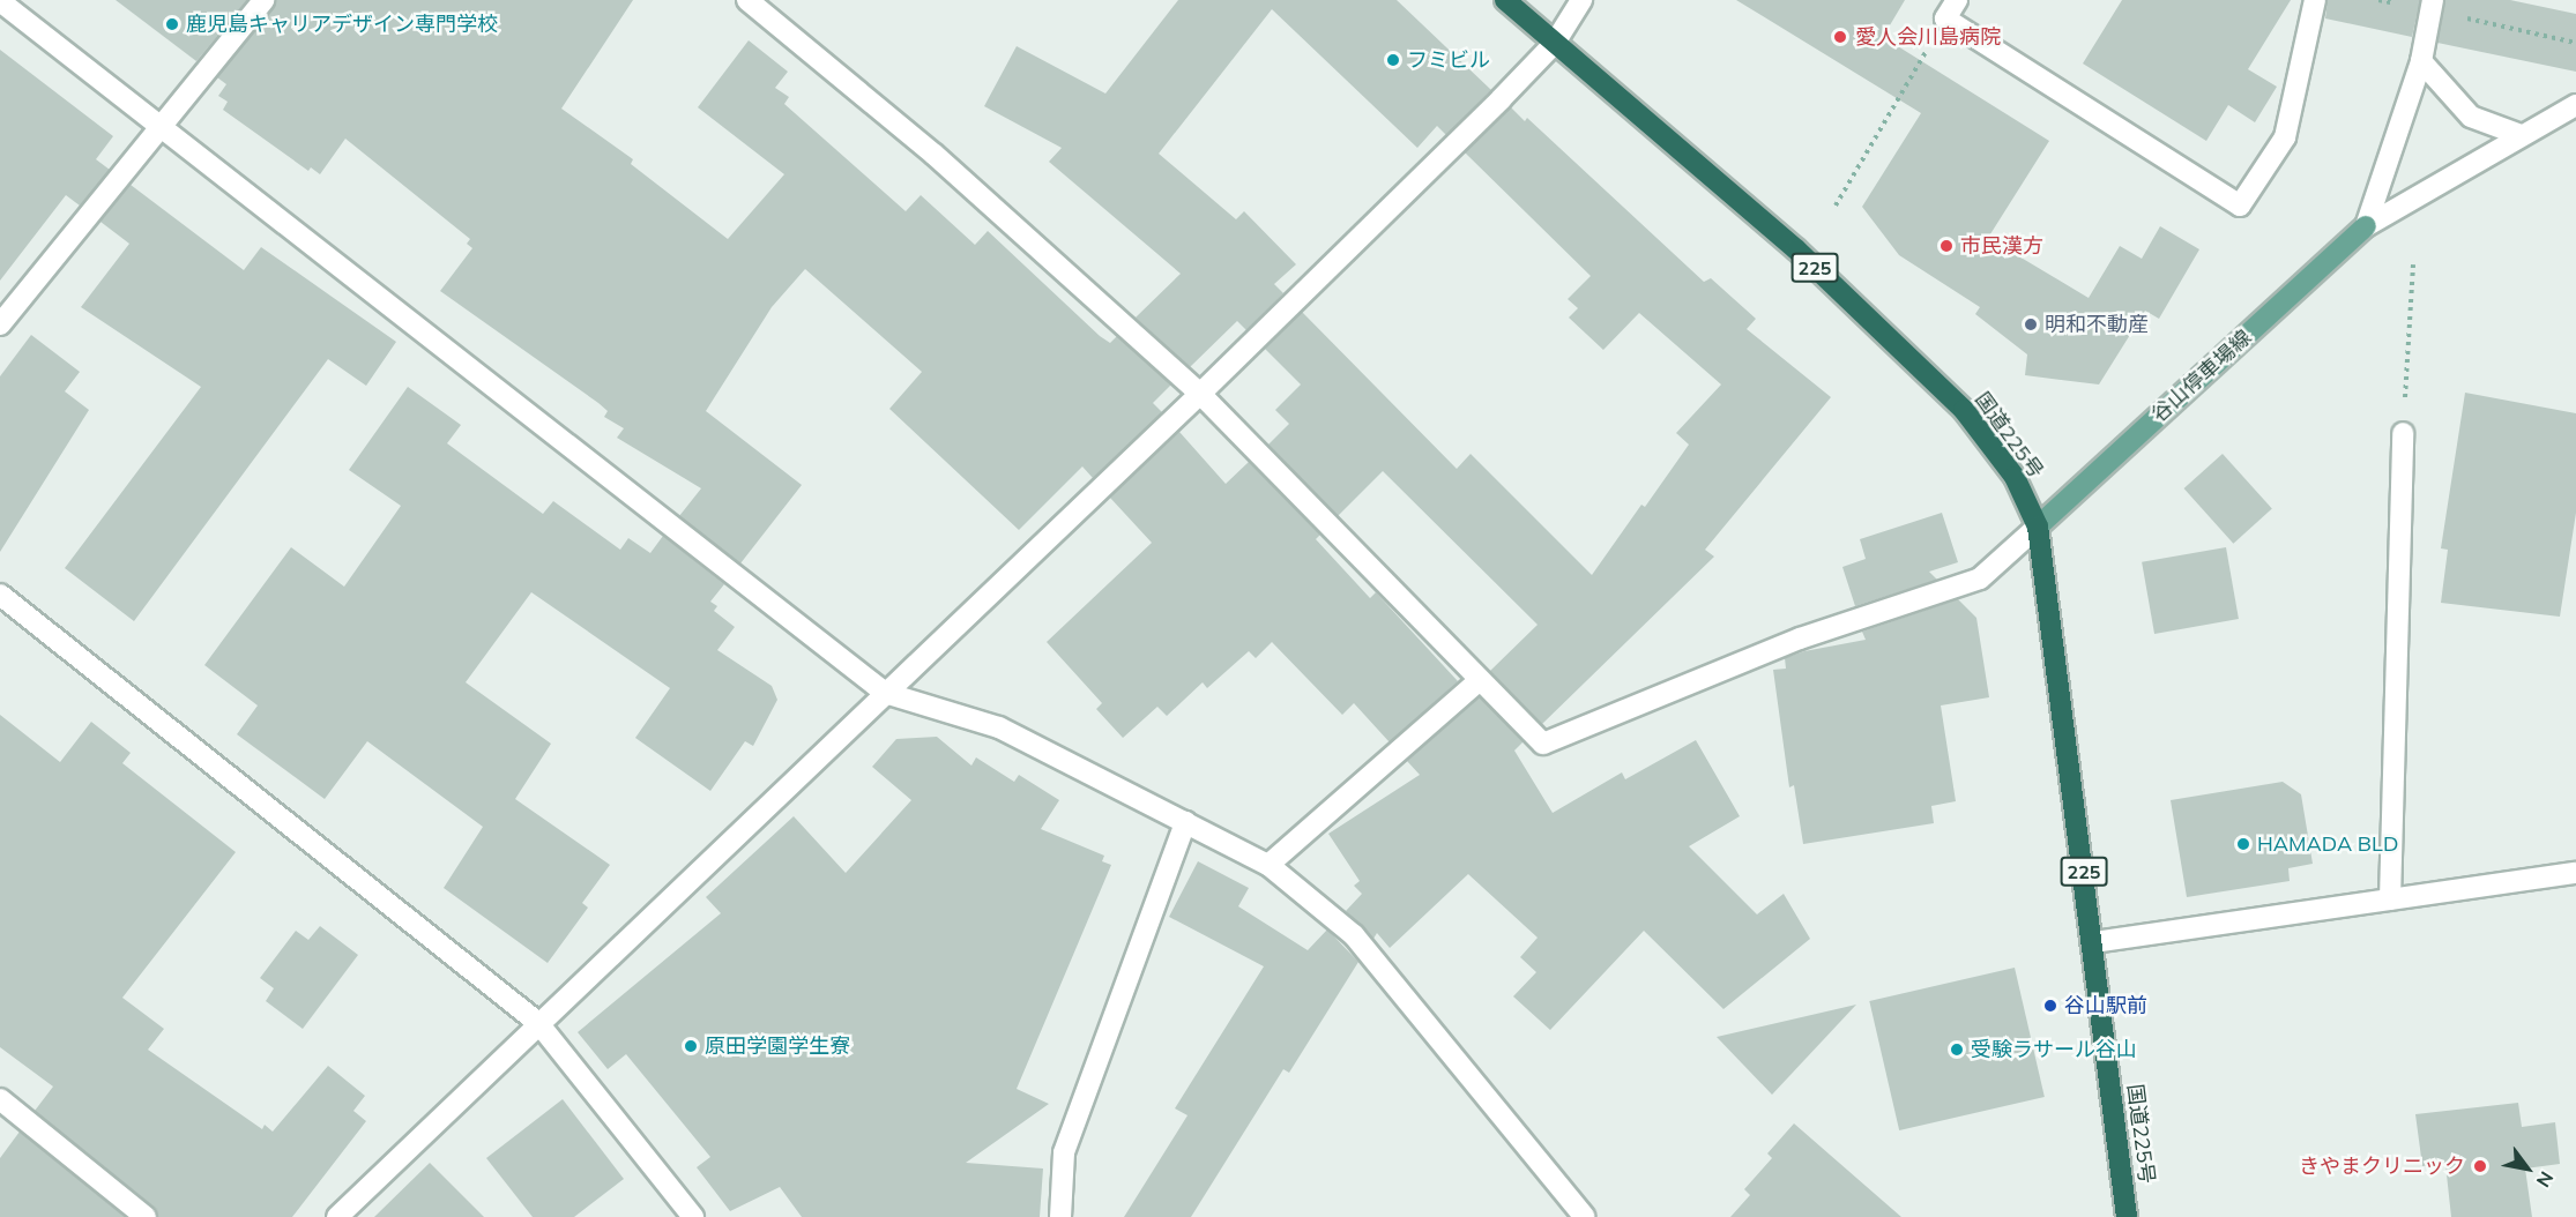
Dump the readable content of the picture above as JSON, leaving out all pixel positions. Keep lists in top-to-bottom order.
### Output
{
  "streets": {
    "highway": ["225", "国道225号"],
    "main road": ["谷山停車場線"]
  },
  "crossings": [
    ["谷山停車場線", "国道225号"]
  ],
  "places": [
    "鹿児島キャリアデザイン専門学校",
    "愛人会川島病院",
    "フミビル",
    "市民漢方",
    "明和不動産",
    "HAMADA BLD",
    "谷山駅前",
    "原田学園学生寮",
    "受験ラサール谷山",
    "きやまクリニック"
  ],
  "north": "bottom right"
}
